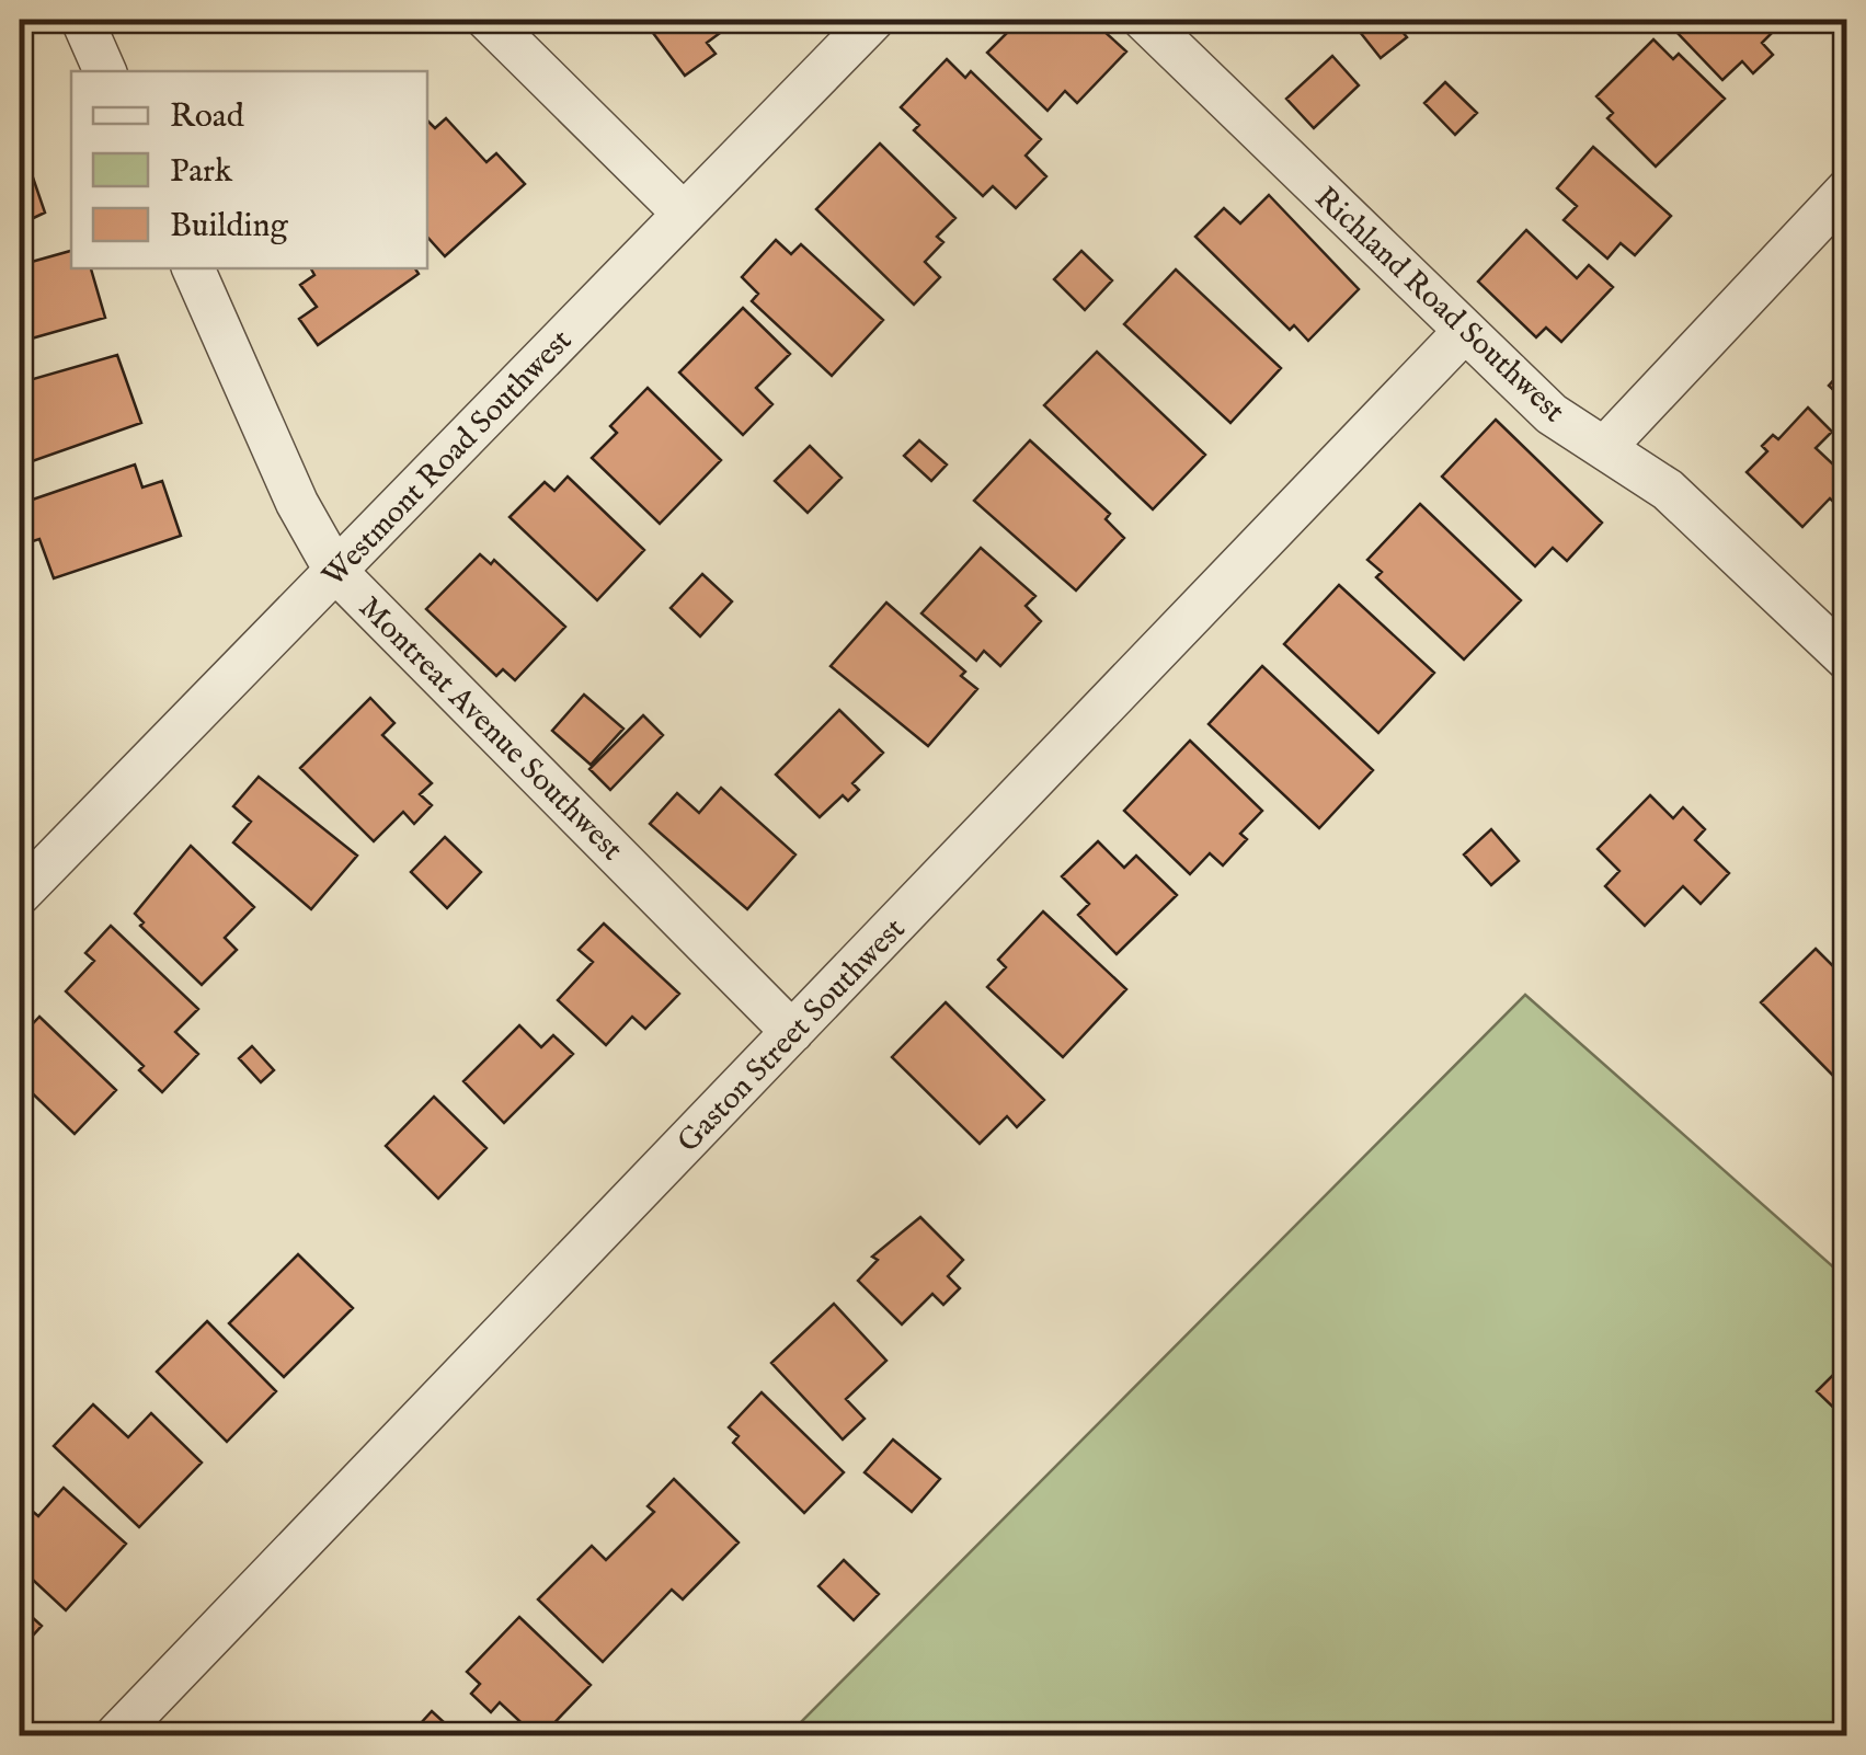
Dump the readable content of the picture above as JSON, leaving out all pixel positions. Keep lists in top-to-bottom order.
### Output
{
  "streets": {
    "street": [
      "Richland Road Southwest",
      "Westmont Road Southwest",
      "Montreat Avenue Southwest",
      "Gaston Street Southwest"
    ]
  },
  "crossings": [
    ["Richland Road Southwest", "Gaston Street Southwest"],
    ["Westmont Road Southwest", "Montreat Avenue Southwest"],
    ["Montreat Avenue Southwest", "Gaston Street Southwest"]
  ],
  "legend": ["Road", "Park", "Building"]
}
